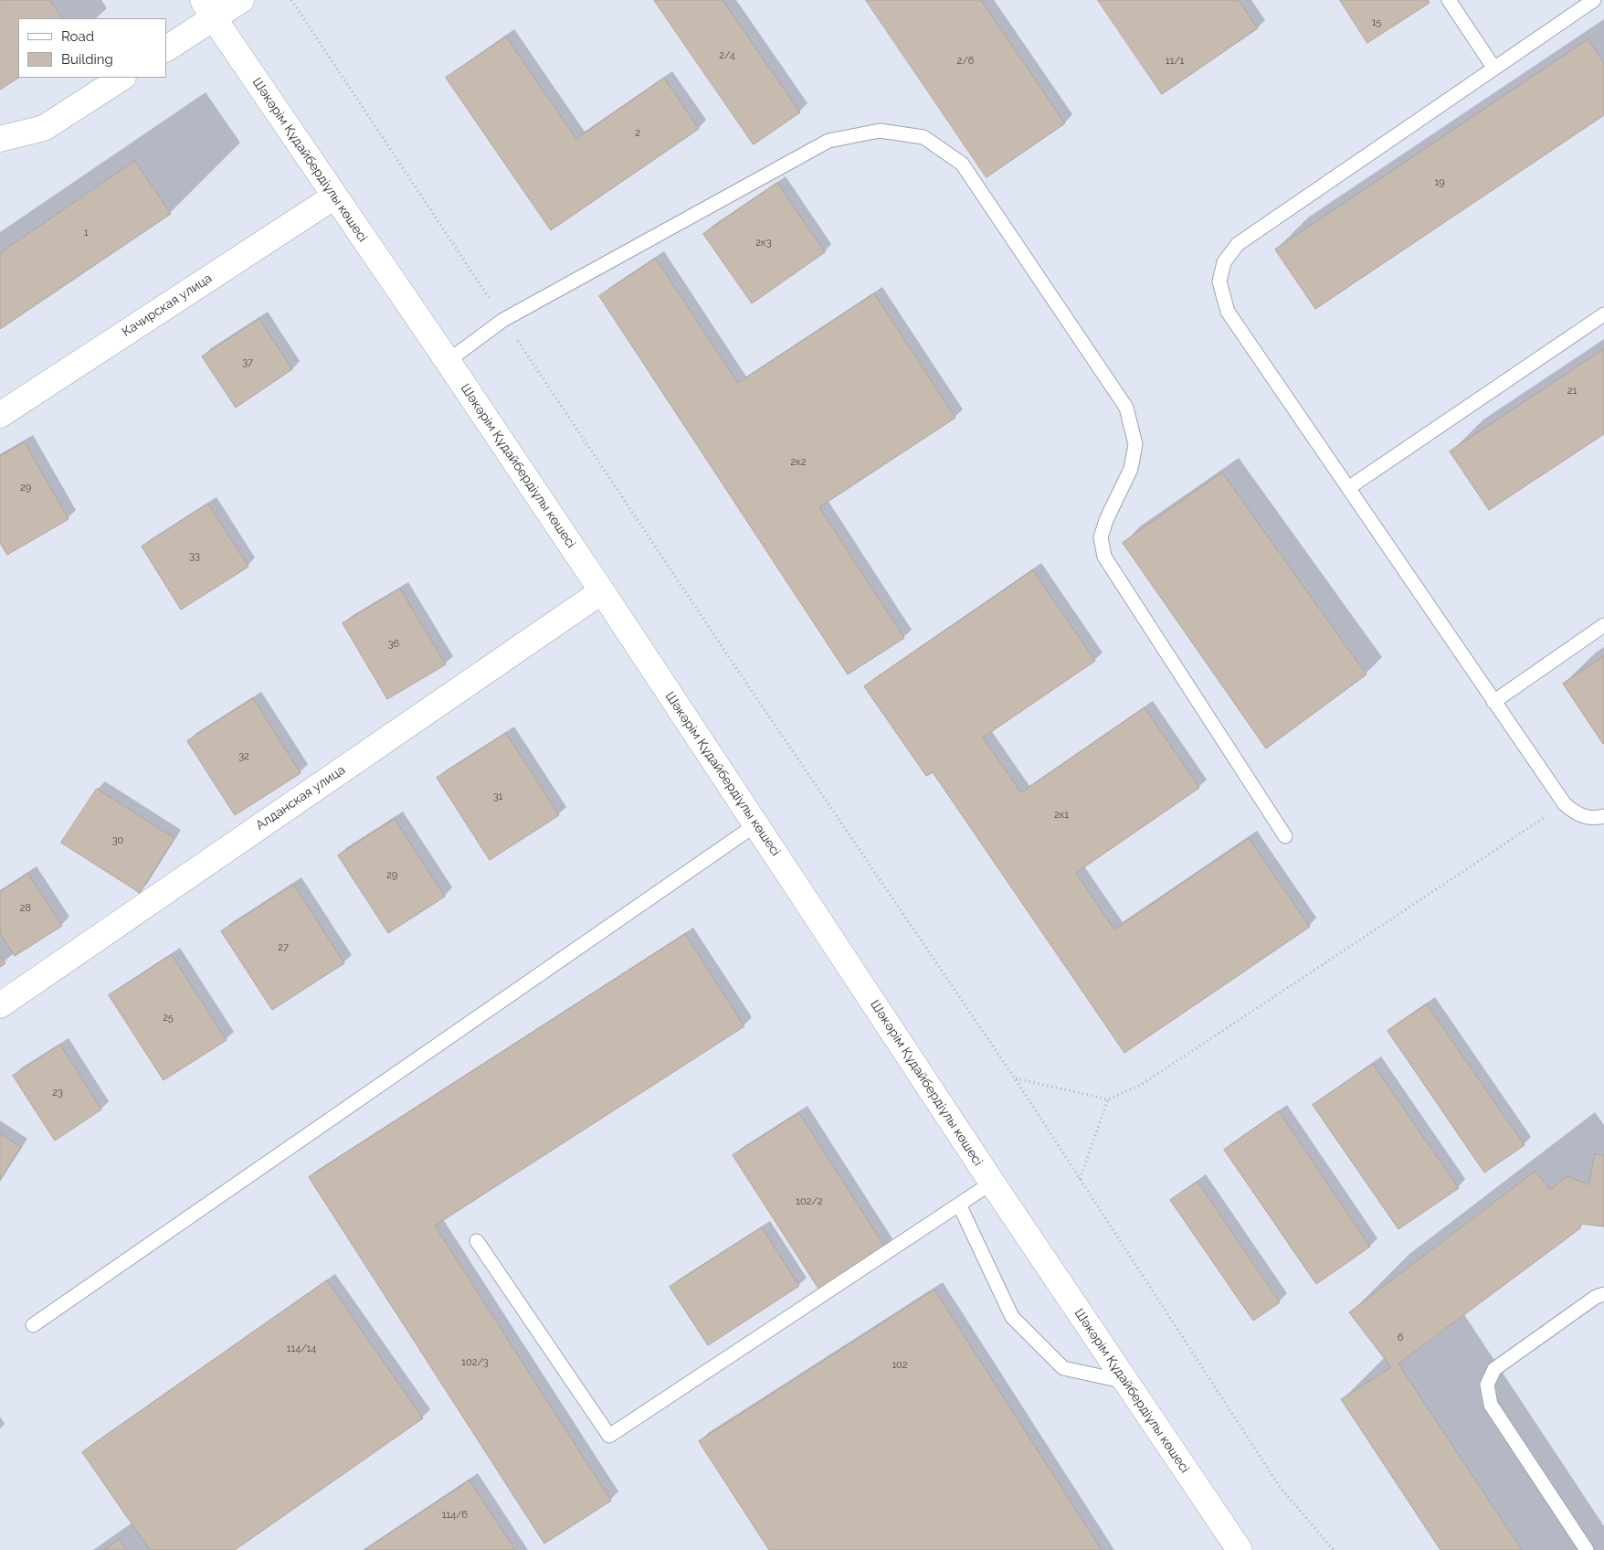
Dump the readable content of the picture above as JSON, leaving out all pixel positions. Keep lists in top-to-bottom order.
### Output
{
  "streets": {
    "street": ["Шәкәрім Құдайбердіұлы көшесі", "Качирская улица", "Алданская улица"]
  },
  "crossings": [
    ["Шәкәрім Құдайбердіұлы көшесі", "Качирская улица"],
    ["Шәкәрім Құдайбердіұлы көшесі", "Алданская улица"]
  ],
  "house_numbers": [
    "15",
    "2/4",
    "2/6",
    "11/1",
    "2",
    "19",
    "1",
    "2к3",
    "37",
    "21",
    "2к2",
    "29",
    "33",
    "36",
    "32",
    "31",
    "2к1",
    "30",
    "29",
    "28",
    "27",
    "25",
    "23",
    "102/2",
    "6",
    "114/14",
    "102/3",
    "102",
    "114/6"
  ],
  "legend": ["Road", "Building"]
}
